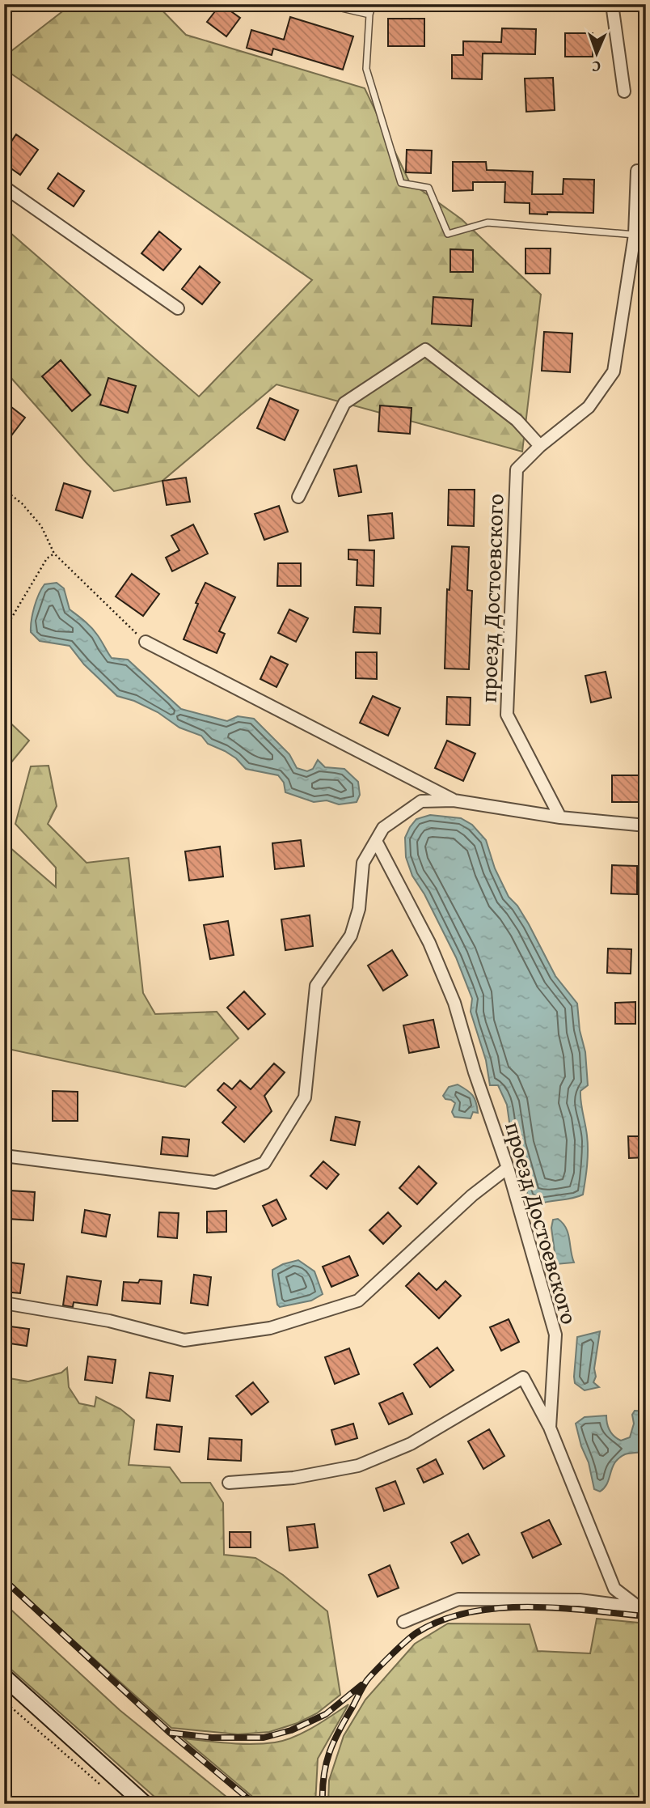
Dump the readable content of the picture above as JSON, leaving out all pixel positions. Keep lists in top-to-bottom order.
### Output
{
  "streets": {
    "street": ["проезд Достоевского"]
  },
  "north": "bottom"
}
